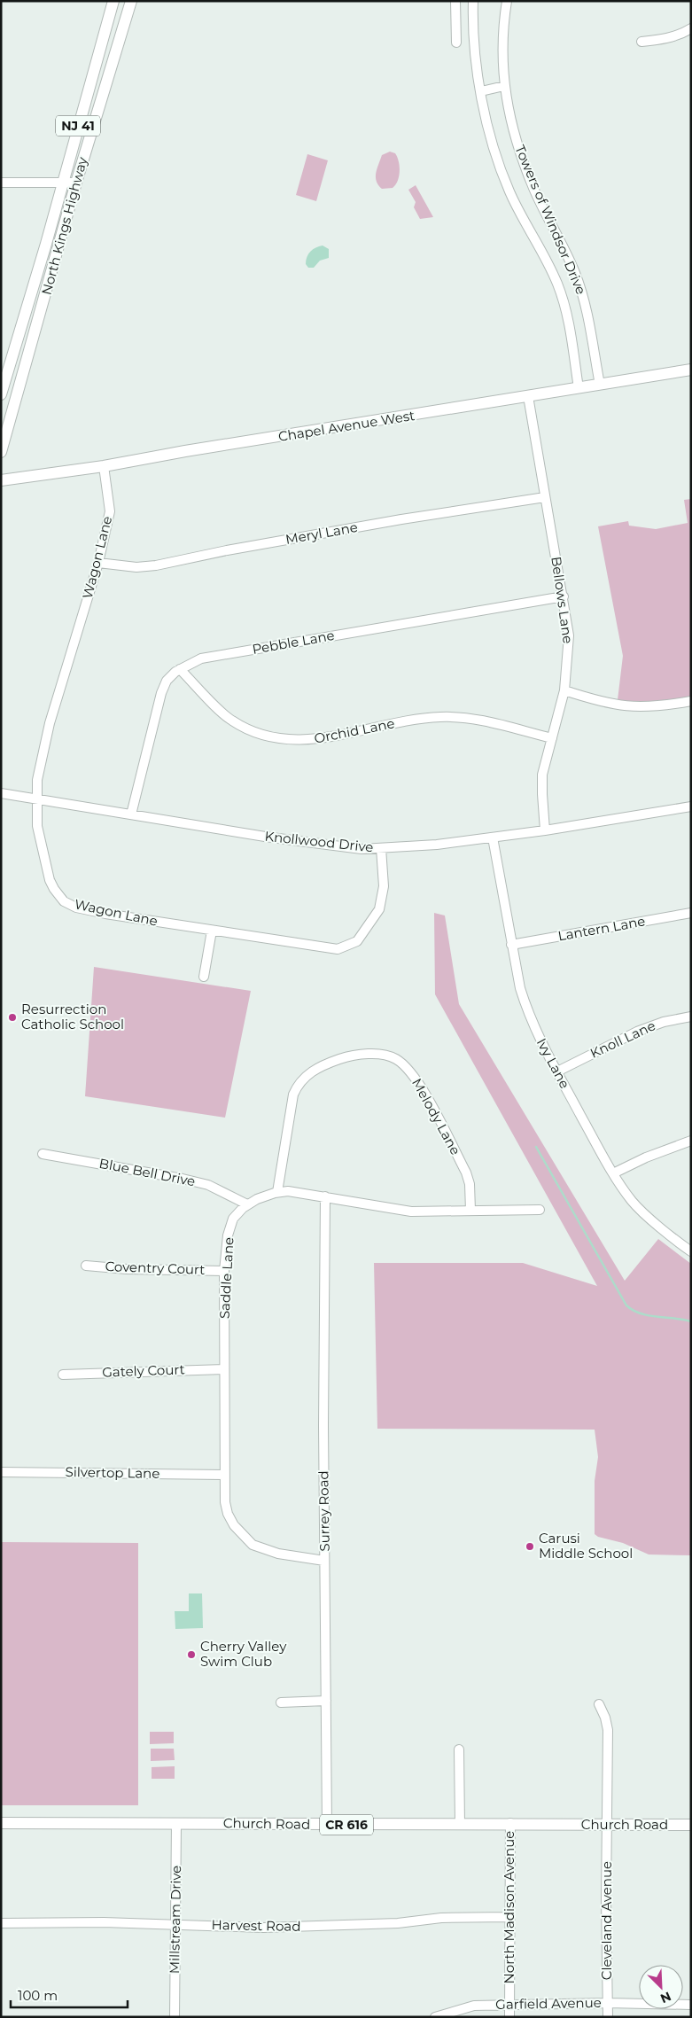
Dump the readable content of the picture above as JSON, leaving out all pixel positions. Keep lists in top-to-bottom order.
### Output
{
  "streets": {
    "main road": [
      "NJ 41",
      "North Kings Highway",
      "Chapel Avenue West",
      "Church Road",
      "CR 616"
    ],
    "street": [
      "Towers of Windsor Drive",
      "Meryl Lane",
      "Wagon Lane",
      "Bellows Lane",
      "Pebble Lane",
      "Orchid Lane",
      "Knollwood Drive",
      "Lantern Lane",
      "Knoll Lane",
      "Ivy Lane",
      "Melody Lane",
      "Blue Bell Drive",
      "Coventry Court",
      "Saddle Lane",
      "Gately Court",
      "Silvertop Lane",
      "Surrey Road",
      "North Madison Avenue",
      "Millstream Drive",
      "Cleveland Avenue",
      "Harvest Road",
      "Garfield Avenue"
    ]
  },
  "crossings": [
    ["Towers of Windsor Drive", "Chapel Avenue West"],
    ["Chapel Avenue West", "Wagon Lane"],
    ["Chapel Avenue West", "Bellows Lane"],
    ["Meryl Lane", "Wagon Lane"],
    ["Meryl Lane", "Bellows Lane"],
    ["Wagon Lane", "Knollwood Drive"],
    ["Bellows Lane", "Pebble Lane"],
    ["Bellows Lane", "Orchid Lane"],
    ["Bellows Lane", "Knollwood Drive"],
    ["Pebble Lane", "Orchid Lane"],
    ["Pebble Lane", "Knollwood Drive"],
    ["Knollwood Drive", "Ivy Lane"],
    ["Lantern Lane", "Ivy Lane"],
    ["Knoll Lane", "Ivy Lane"],
    ["Melody Lane", "Saddle Lane"],
    ["Blue Bell Drive", "Saddle Lane"],
    ["Coventry Court", "Saddle Lane"],
    ["Saddle Lane", "Gately Court"],
    ["Saddle Lane", "Silvertop Lane"],
    ["Saddle Lane", "Surrey Road"],
    ["Surrey Road", "Church Road"],
    ["Church Road", "North Madison Avenue"],
    ["Church Road", "Millstream Drive"],
    ["Church Road", "Cleveland Avenue"],
    ["North Madison Avenue", "Harvest Road"],
    ["North Madison Avenue", "Garfield Avenue"],
    ["Millstream Drive", "Harvest Road"],
    ["Cleveland Avenue", "Garfield Avenue"]
  ],
  "places": ["Resurrection Catholic School", "Carusi Middle School", "Cherry Valley Swim Club"],
  "scale_bar": "100 m",
  "north": "bottom right"
}
